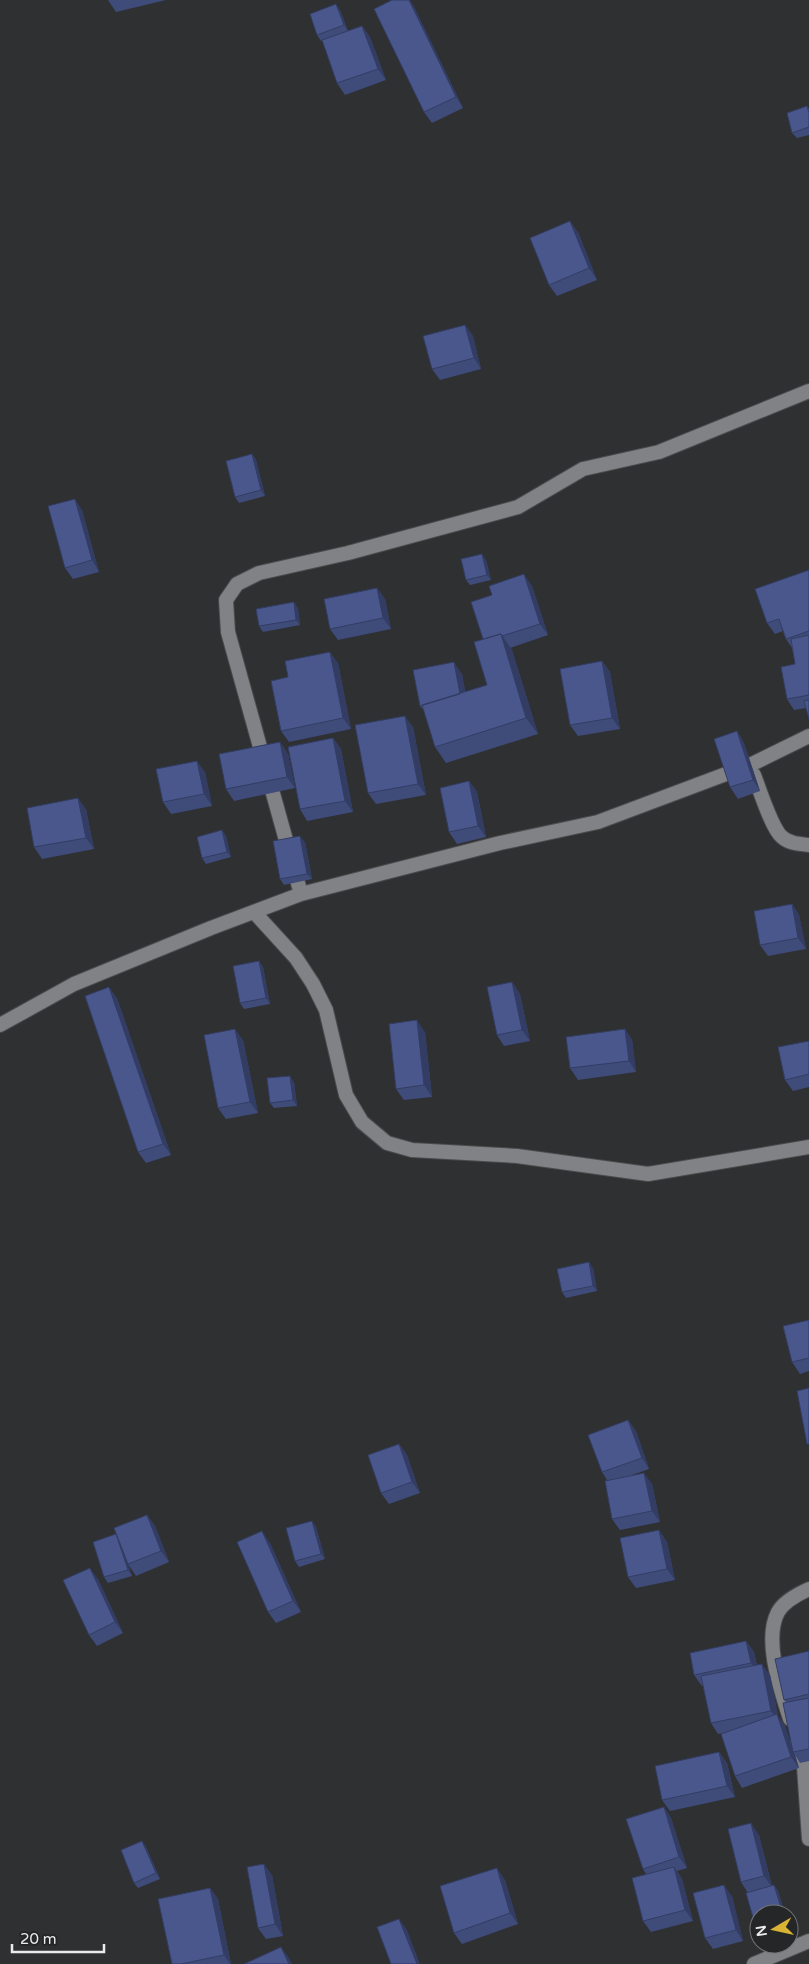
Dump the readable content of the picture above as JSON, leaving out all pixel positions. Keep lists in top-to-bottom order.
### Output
{
  "scale_bar": "20 m",
  "north": "left"
}
